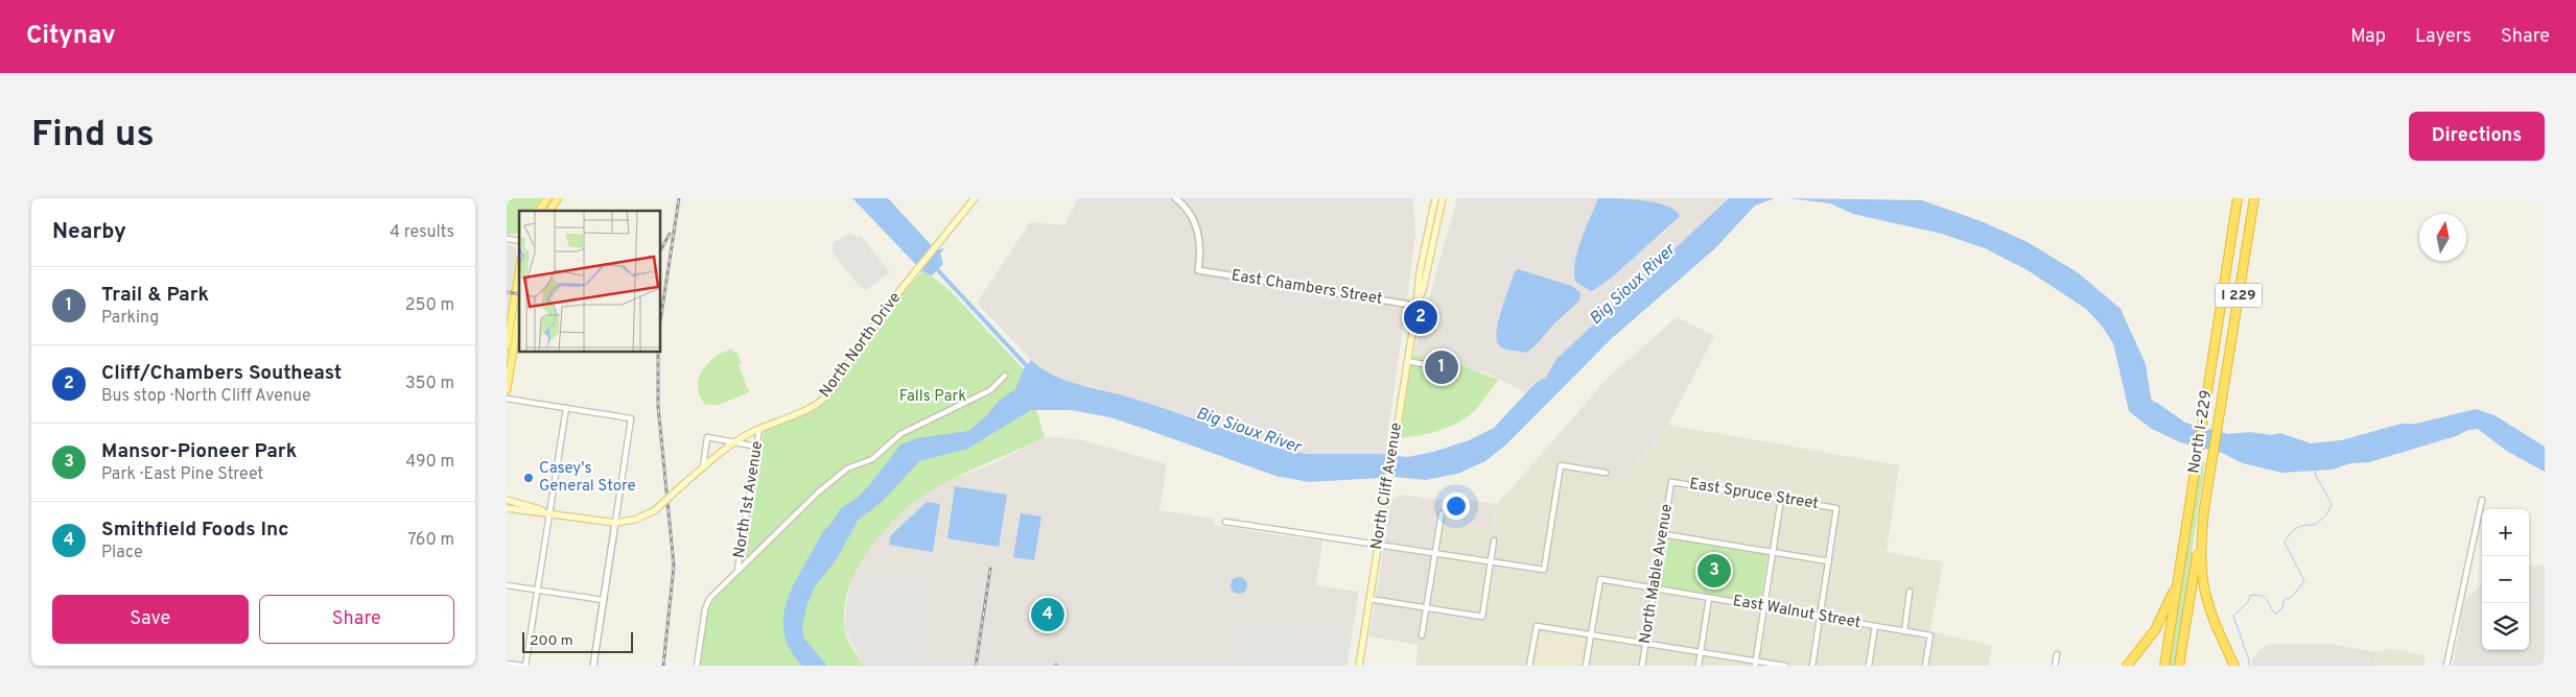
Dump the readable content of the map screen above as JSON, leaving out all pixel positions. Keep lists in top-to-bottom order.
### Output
{
  "streets": {
    "highway": ["I 229", "North I-229"],
    "main road": ["North North Drive", "North Cliff Avenue"],
    "street": [
      "East Chambers Street",
      "East Spruce Street",
      "North 1st Avenue",
      "North Mable Avenue",
      "East Walnut Street"
    ]
  },
  "crossings": [
    ["East Chambers Street", "North Cliff Avenue"],
    ["I 229", "North I-229"],
    ["North North Drive", "North 1st Avenue"],
    ["East Spruce Street", "North Mable Avenue"],
    ["North Mable Avenue", "East Walnut Street"]
  ],
  "water": ["Big Sioux River"],
  "parks": ["Falls Park"],
  "places": ["Casey's General Store"],
  "scale_bar": "200 m",
  "north": "top",
  "page": {
    "header": "Citynav",
    "nav": ["Map", "Layers", "Share"],
    "buttons": [
      "Directions",
      ["Save", "Share"]
    ],
    "title": "Find us",
    "heading": ["Nearby", "4 results"],
    "list": [
      {
        "mark": "1",
        "name": "Trail & Park",
        "note": "Parking",
        "value": "250 m"
      },
      {
        "mark": "2",
        "name": "Cliff/Chambers Southeast",
        "note": "Bus stop · North Cliff Avenue",
        "value": "350 m"
      },
      {
        "mark": "3",
        "name": "Mansor-Pioneer Park",
        "note": "Park · East Pine Street",
        "value": "490 m"
      },
      {
        "mark": "4",
        "name": "Smithfield Foods Inc",
        "note": "Place",
        "value": "760 m"
      }
    ],
    "pins": [
      "2",
      "1",
      "3",
      "4"
    ],
    "map_buttons": ["+", "−"],
    "scale": "200 m"
  }
}
